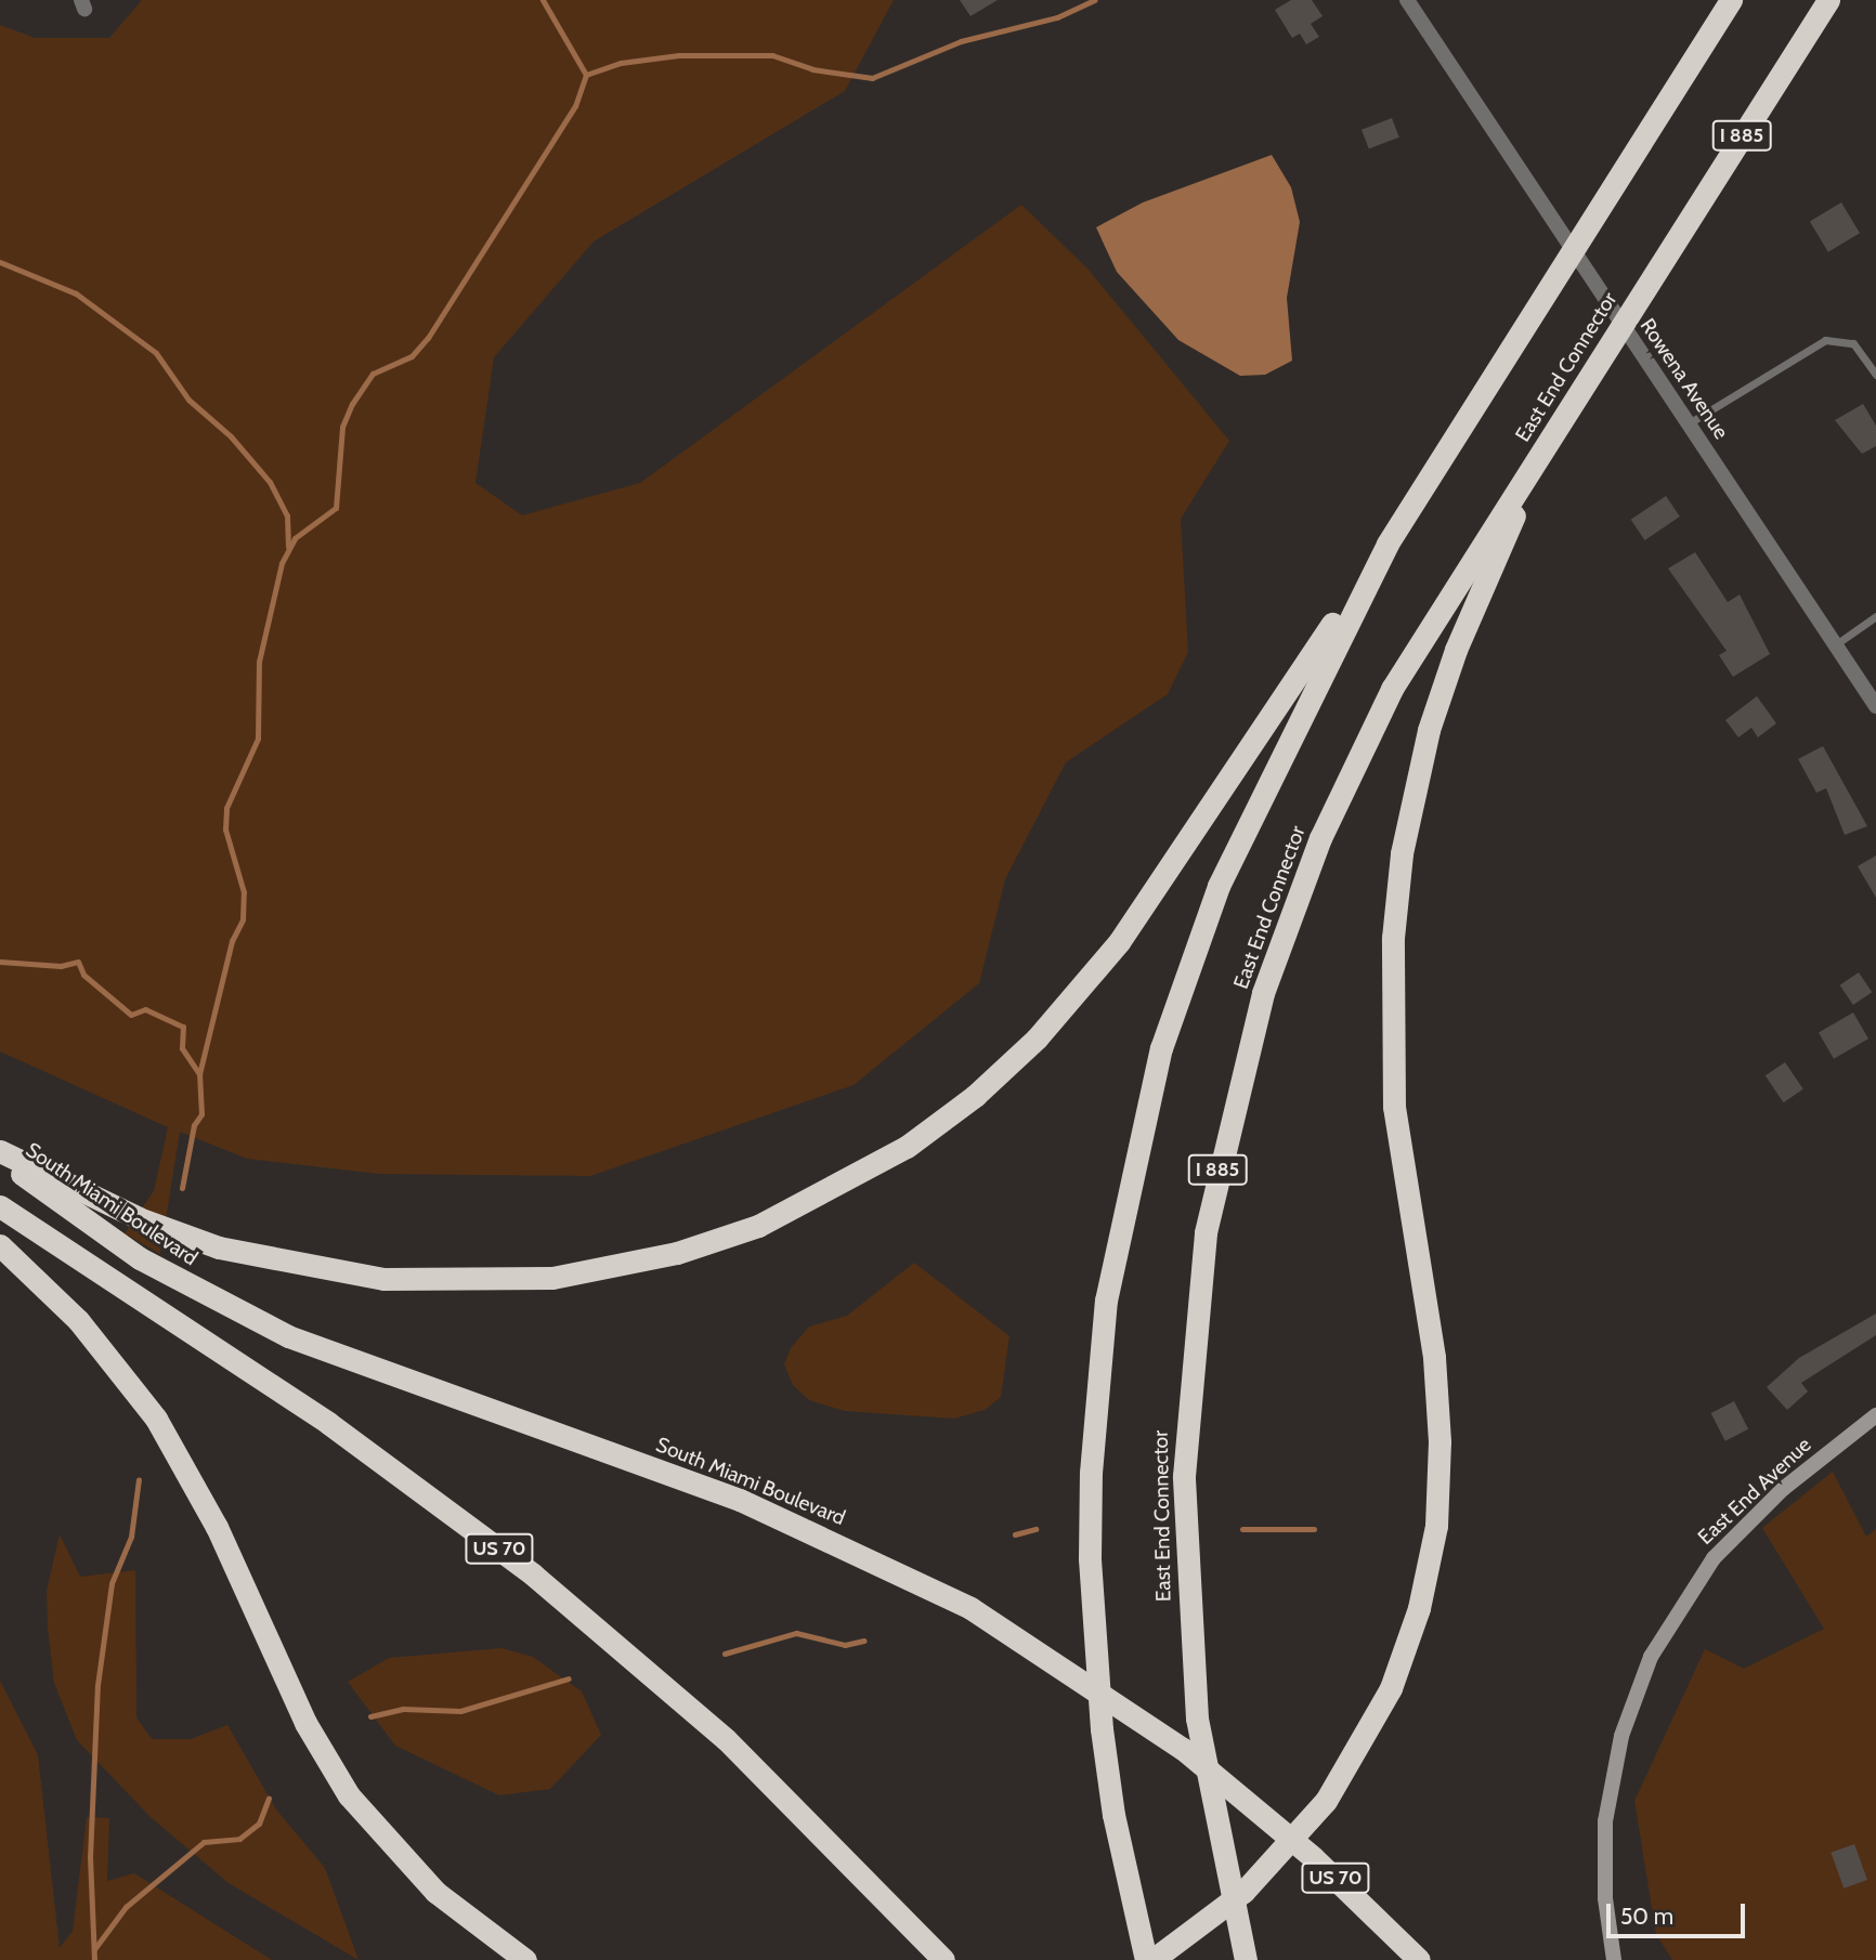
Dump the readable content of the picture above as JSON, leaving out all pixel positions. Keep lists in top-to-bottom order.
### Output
{
  "streets": {
    "highway": [
      "I 885",
      "East End Connector",
      "South Miami Boulevard",
      "US 70"
    ],
    "street": ["Rowena Avenue", "East End Avenue"]
  },
  "scale_bar": "50 m"
}
